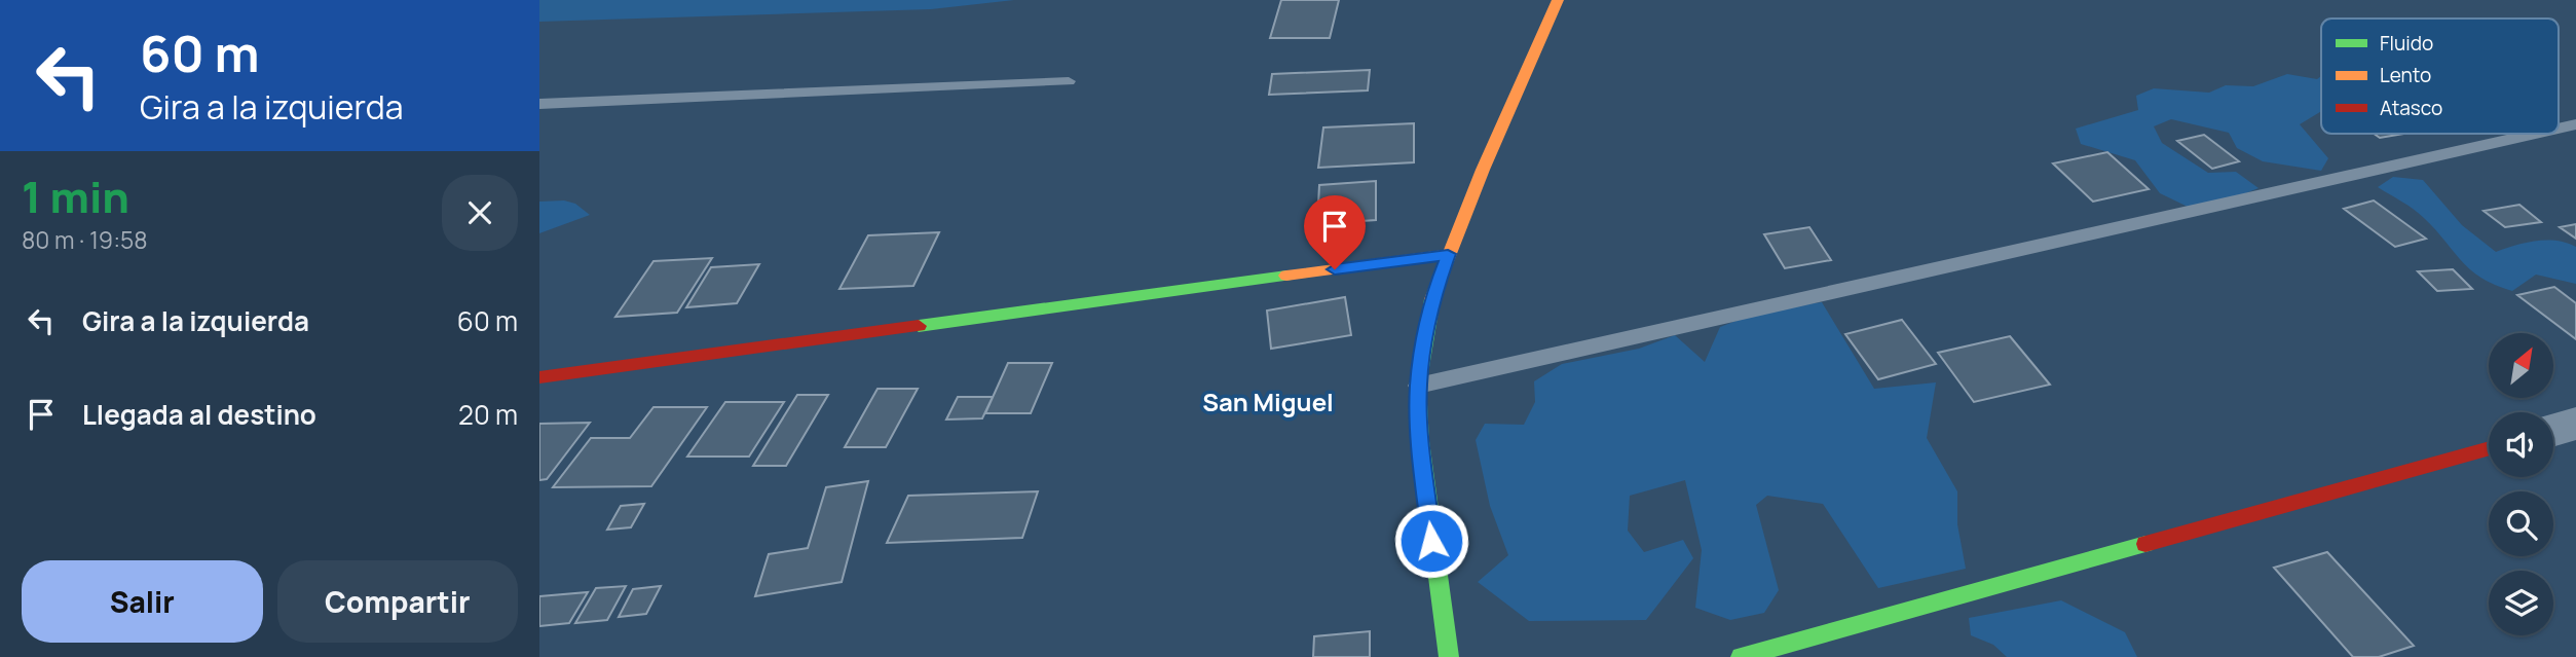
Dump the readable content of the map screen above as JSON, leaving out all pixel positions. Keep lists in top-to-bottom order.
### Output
{
  "districts": ["San Miguel"],
  "legend": ["Fluido", "Lento", "Atasco"],
  "north": "top right",
  "page": {
    "turn": ["60 m", "Gira a la izquierda"],
    "heading": ["1 min", "80 m · 19:58"],
    "list": [
      {
        "name": "Gira a la izquierda",
        "value": "60 m"
      },
      {
        "name": "Llegada al destino",
        "value": "20 m"
      }
    ],
    "buttons": ["Salir", "Compartir"]
  }
}
